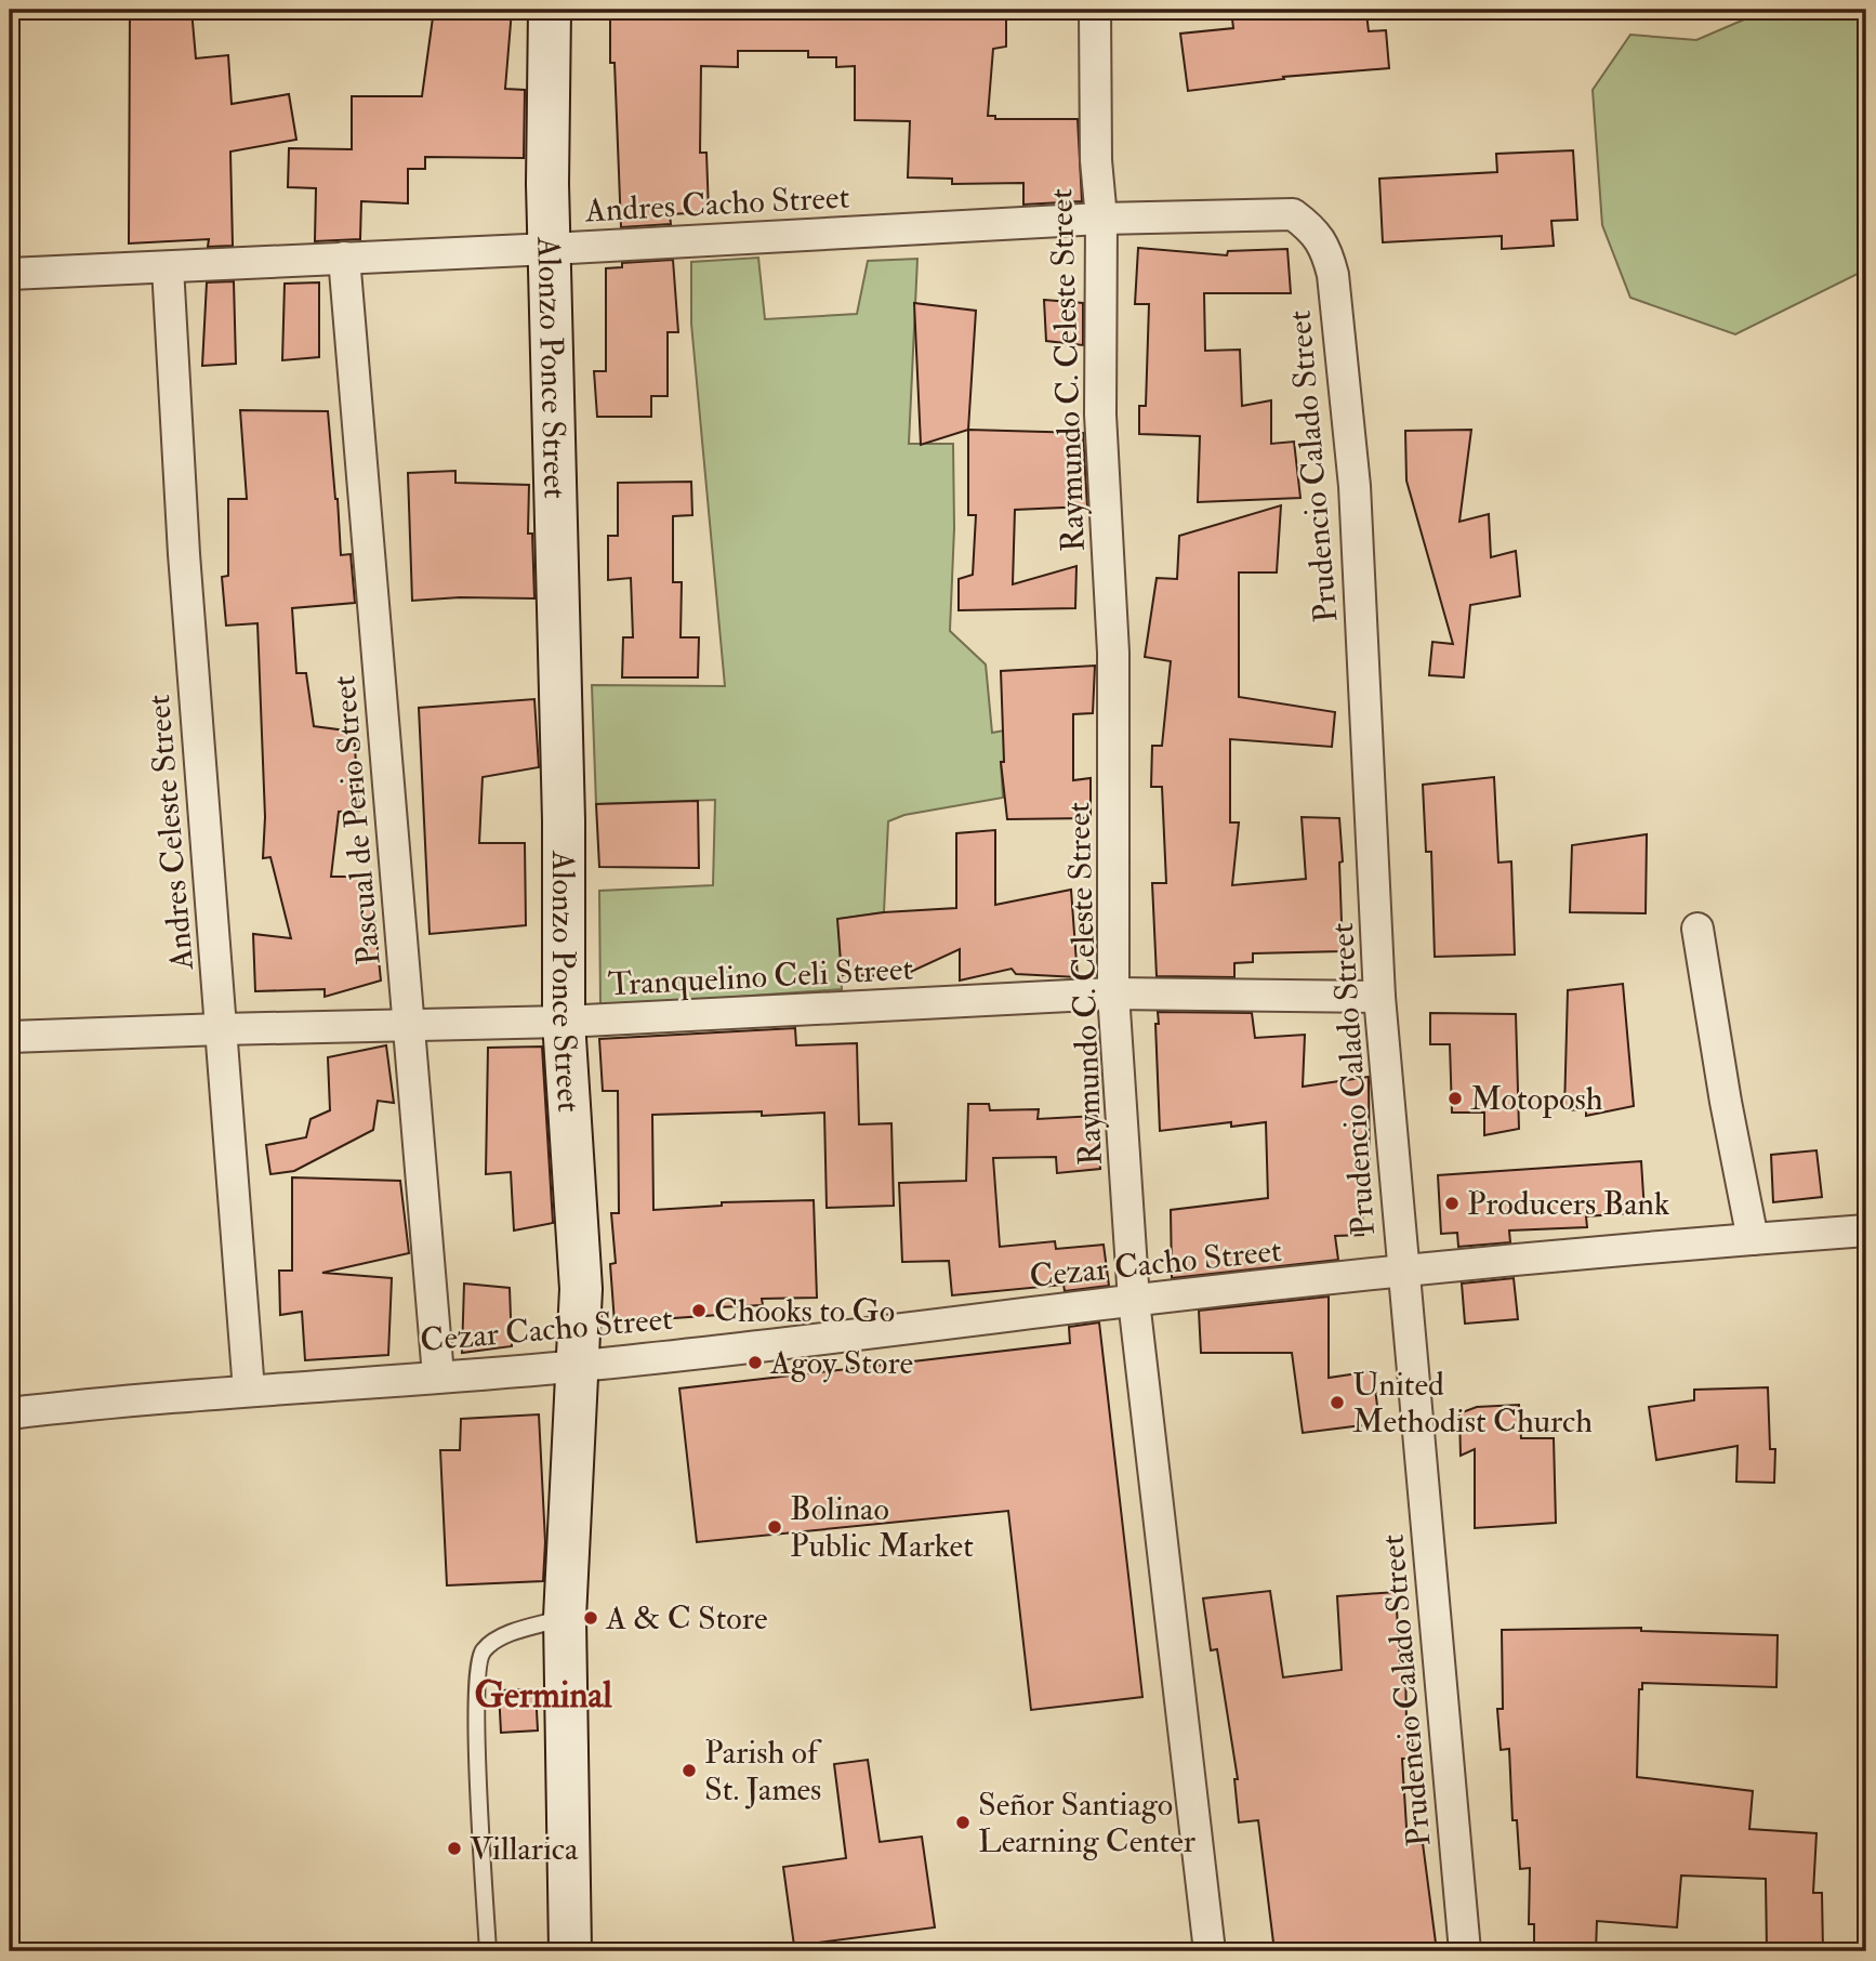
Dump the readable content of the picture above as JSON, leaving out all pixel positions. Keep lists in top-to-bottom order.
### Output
{
  "streets": {
    "street": [
      "Andres Cacho Street",
      "Alonzo Ponce Street",
      "Raymundo C. Celeste Street",
      "Prudencio Calado Street",
      "Pascual de Perio Street",
      "Andres Celeste Street",
      "Tranquelino Celi Street",
      "Cezar Cacho Street"
    ]
  },
  "crossings": [
    ["Andres Cacho Street", "Alonzo Ponce Street"],
    ["Andres Cacho Street", "Raymundo C. Celeste Street"],
    ["Andres Cacho Street", "Prudencio Calado Street"],
    ["Andres Cacho Street", "Pascual de Perio Street"],
    ["Andres Cacho Street", "Andres Celeste Street"],
    ["Alonzo Ponce Street", "Tranquelino Celi Street"],
    ["Alonzo Ponce Street", "Cezar Cacho Street"],
    ["Raymundo C. Celeste Street", "Tranquelino Celi Street"],
    ["Raymundo C. Celeste Street", "Cezar Cacho Street"],
    ["Prudencio Calado Street", "Tranquelino Celi Street"],
    ["Prudencio Calado Street", "Cezar Cacho Street"],
    ["Pascual de Perio Street", "Tranquelino Celi Street"],
    ["Pascual de Perio Street", "Cezar Cacho Street"],
    ["Andres Celeste Street", "Tranquelino Celi Street"],
    ["Andres Celeste Street", "Cezar Cacho Street"]
  ],
  "districts": ["Germinal"],
  "places": [
    "Motoposh",
    "Producers Bank",
    "Chooks to Go",
    "Agoy Store",
    "United Methodist Church",
    "Bolinao Public Market",
    "A & C Store",
    "Parish of St. James",
    "Señor Santiago Learning Center",
    "Villarica"
  ]
}
